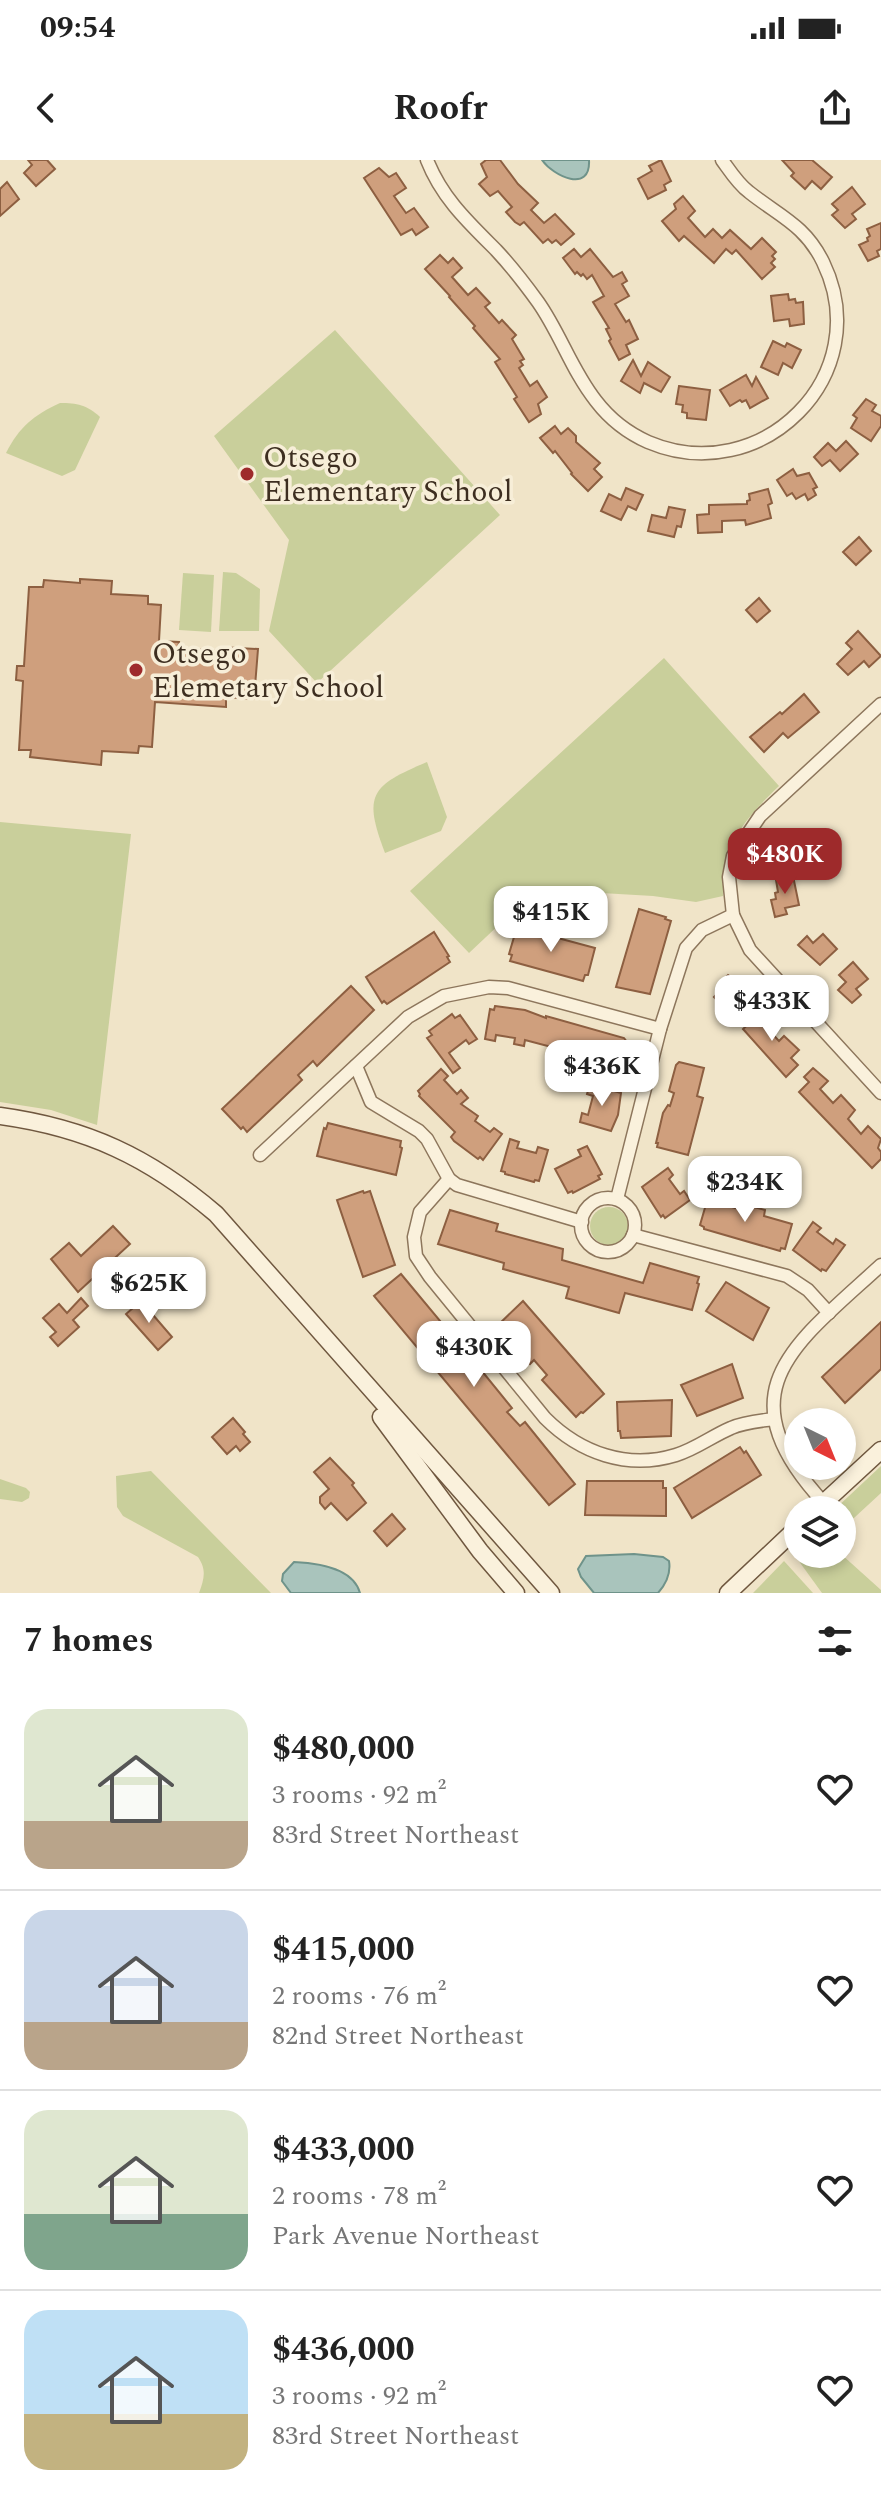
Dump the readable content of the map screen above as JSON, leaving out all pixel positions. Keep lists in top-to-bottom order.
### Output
{
  "places": ["Otsego Elementary School", "Otsego Elemetary School"],
  "north": "bottom right",
  "page": {
    "status": "09:54",
    "header": "Roofr",
    "price": [
      "$480K",
      "$415K",
      "$433K",
      "$436K",
      "$234K",
      "$625K",
      "$430K"
    ],
    "heading": "7 homes",
    "list": [
      {
        "name": "$480,000",
        "note": "3 rooms · 92 m² · 83rd Street Northeast"
      },
      {
        "name": "$415,000",
        "note": "2 rooms · 76 m² · 82nd Street Northeast"
      },
      {
        "name": "$433,000",
        "note": "2 rooms · 78 m² · Park Avenue Northeast"
      },
      {
        "name": "$436,000",
        "note": "3 rooms · 92 m² · 83rd Street Northeast"
      }
    ]
  }
}
